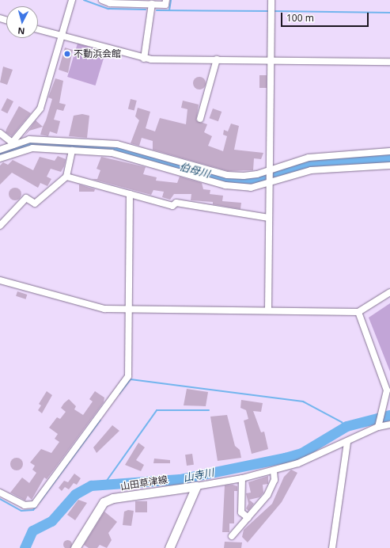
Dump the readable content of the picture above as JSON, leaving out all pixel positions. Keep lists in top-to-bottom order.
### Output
{
  "streets": {
    "main road": ["山田草津線"]
  },
  "water": ["伯母川", "山寺川"],
  "places": ["不動浜会館"],
  "scale_bar": "100 m",
  "north": "bottom"
}
